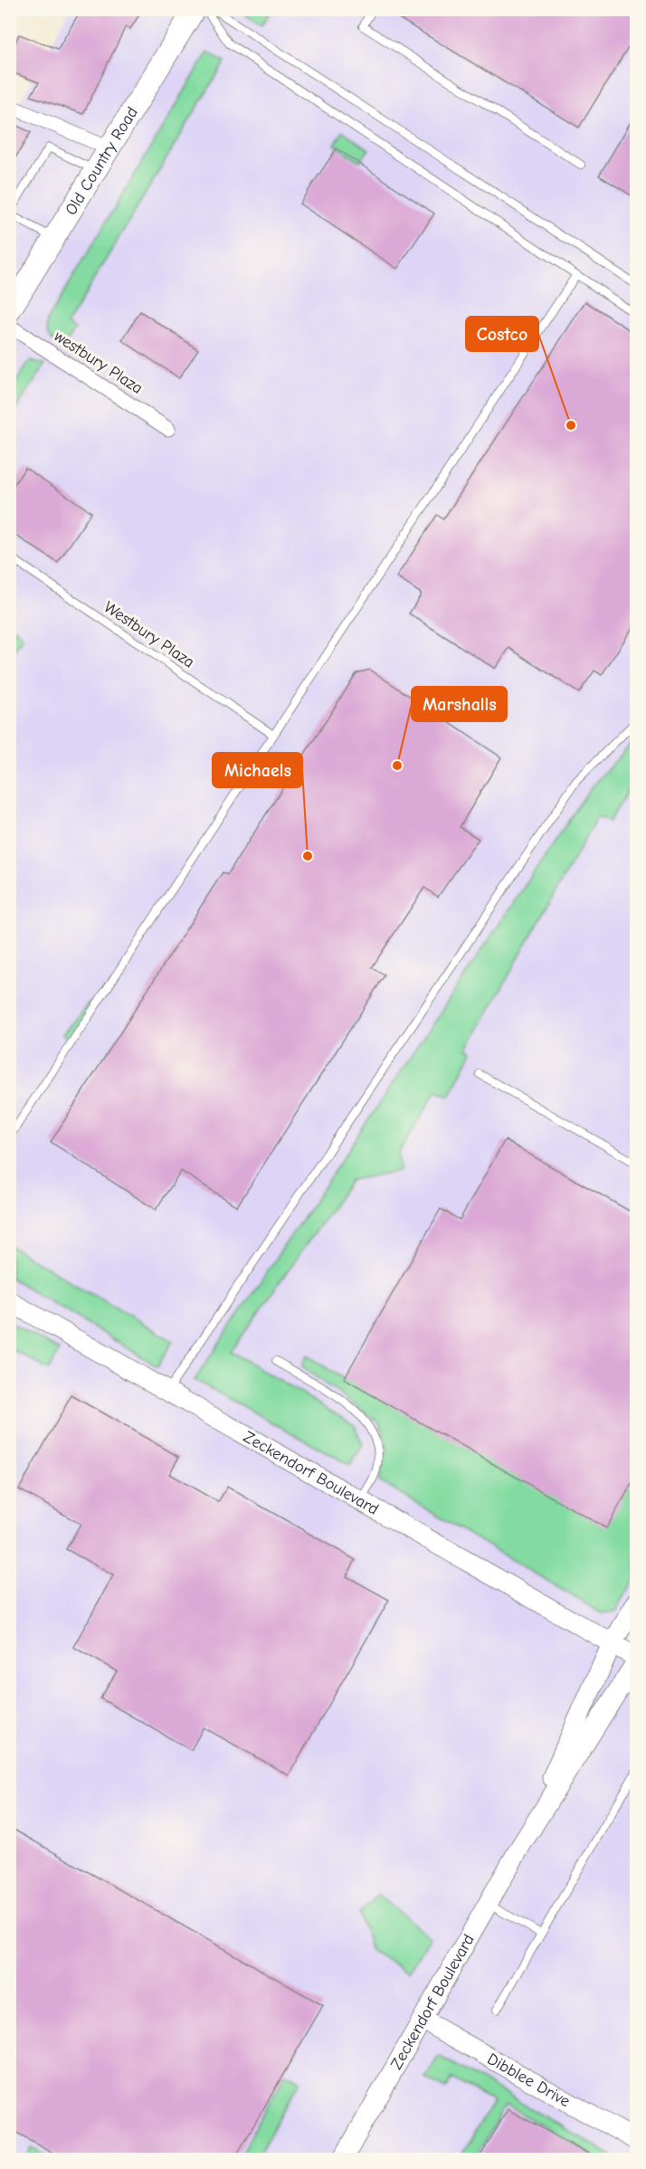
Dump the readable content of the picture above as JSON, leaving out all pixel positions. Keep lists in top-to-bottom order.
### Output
{
  "streets": {
    "main road": ["Old Country Road"],
    "street": ["westbury Plaza", "Zeckendorf Boulevard", "Dibblee Drive"],
    "lane": ["Westbury Plaza"]
  },
  "crossings": [
    ["Zeckendorf Boulevard", "Dibblee Drive"]
  ],
  "places": ["Costco", "Marshalls", "Michaels"]
}
